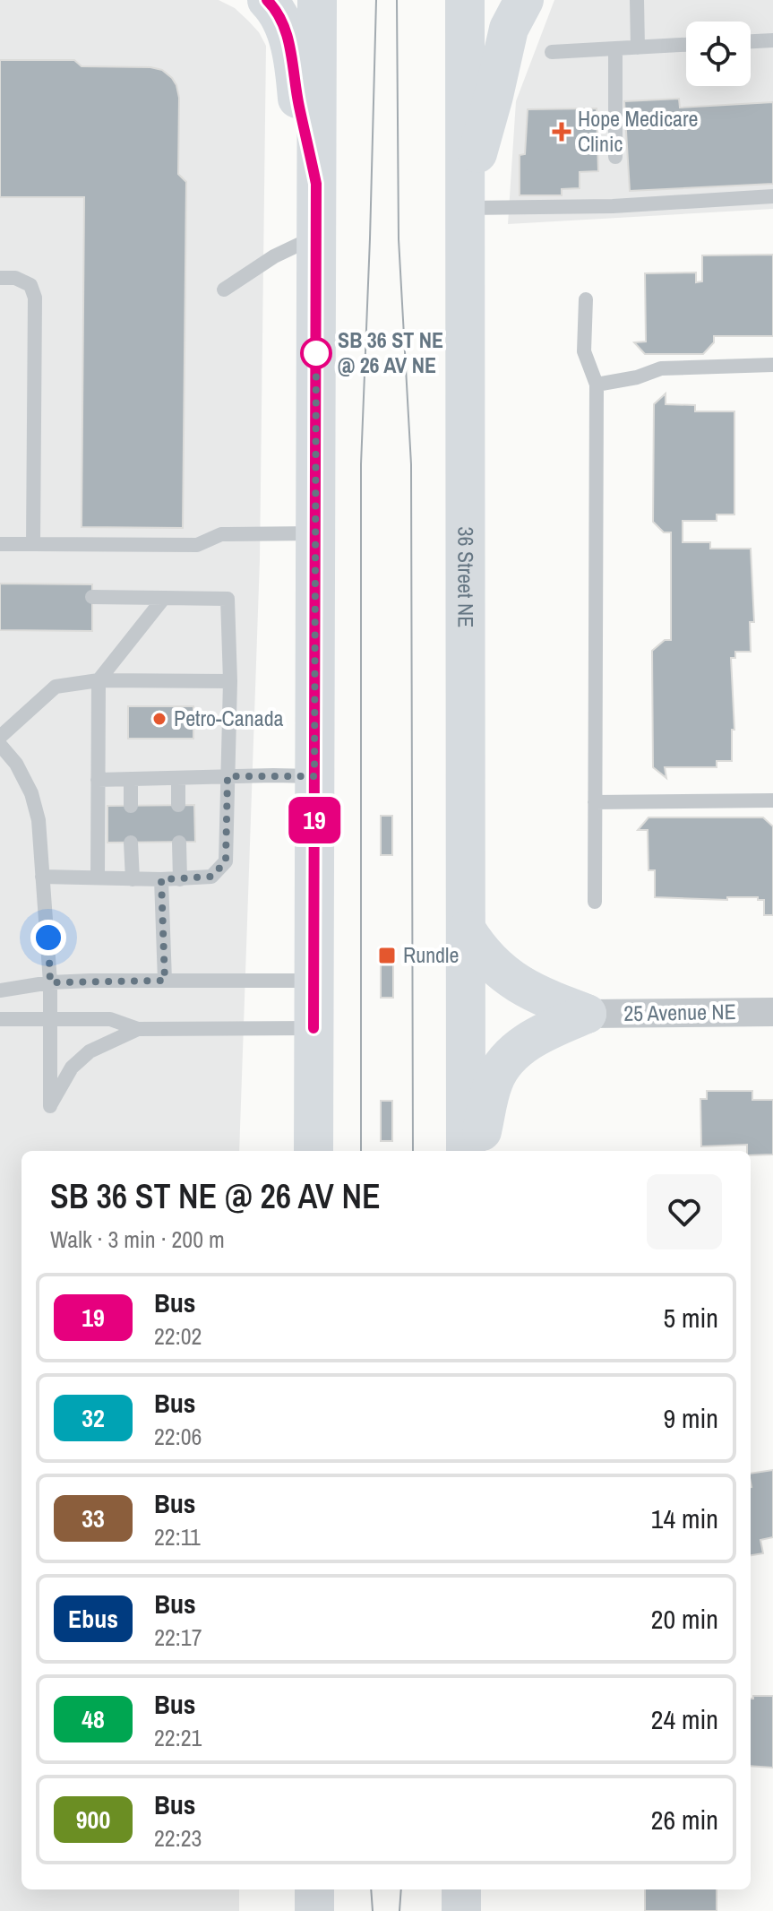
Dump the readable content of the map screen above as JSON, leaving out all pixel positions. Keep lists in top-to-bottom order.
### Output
{
  "streets": {
    "main road": ["36 Street NE"],
    "street": ["25 Avenue NE"]
  },
  "places": {
    "health": ["Hope Medicare Clinic"],
    "other": ["SB 36 ST NE @ 26 AV NE", "Petro-Canada"],
    "transit": ["Rundle"]
  },
  "lines": ["bus line 19"],
  "page": {
    "on_map": "19",
    "heading": ["SB 36 ST NE @ 26 AV NE", "Walk · 3 min · 200 m"],
    "list": [
      {
        "mark": "19",
        "name": "Bus",
        "note": "22:02",
        "value": "5 min"
      },
      {
        "mark": "32",
        "name": "Bus",
        "note": "22:06",
        "value": "9 min"
      },
      {
        "mark": "33",
        "name": "Bus",
        "note": "22:11",
        "value": "14 min"
      },
      {
        "mark": "Ebus",
        "name": "Bus",
        "note": "22:17",
        "value": "20 min"
      },
      {
        "mark": "48",
        "name": "Bus",
        "note": "22:21",
        "value": "24 min"
      },
      {
        "mark": "900",
        "name": "Bus",
        "note": "22:23",
        "value": "26 min"
      }
    ]
  }
}
